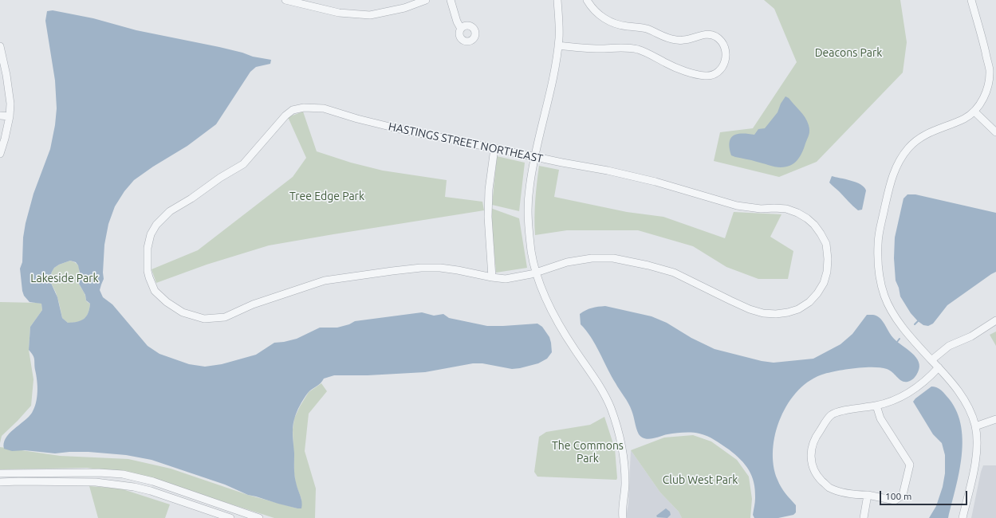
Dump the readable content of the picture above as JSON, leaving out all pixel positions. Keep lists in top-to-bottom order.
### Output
{
  "streets": {
    "street": ["HASTINGS STREET NORTHEAST"]
  },
  "parks": [
    "Deacons Park",
    "Tree Edge Park",
    "Lakeside Park",
    "The Commons Park",
    "Club West Park"
  ],
  "scale_bar": "100 m"
}
